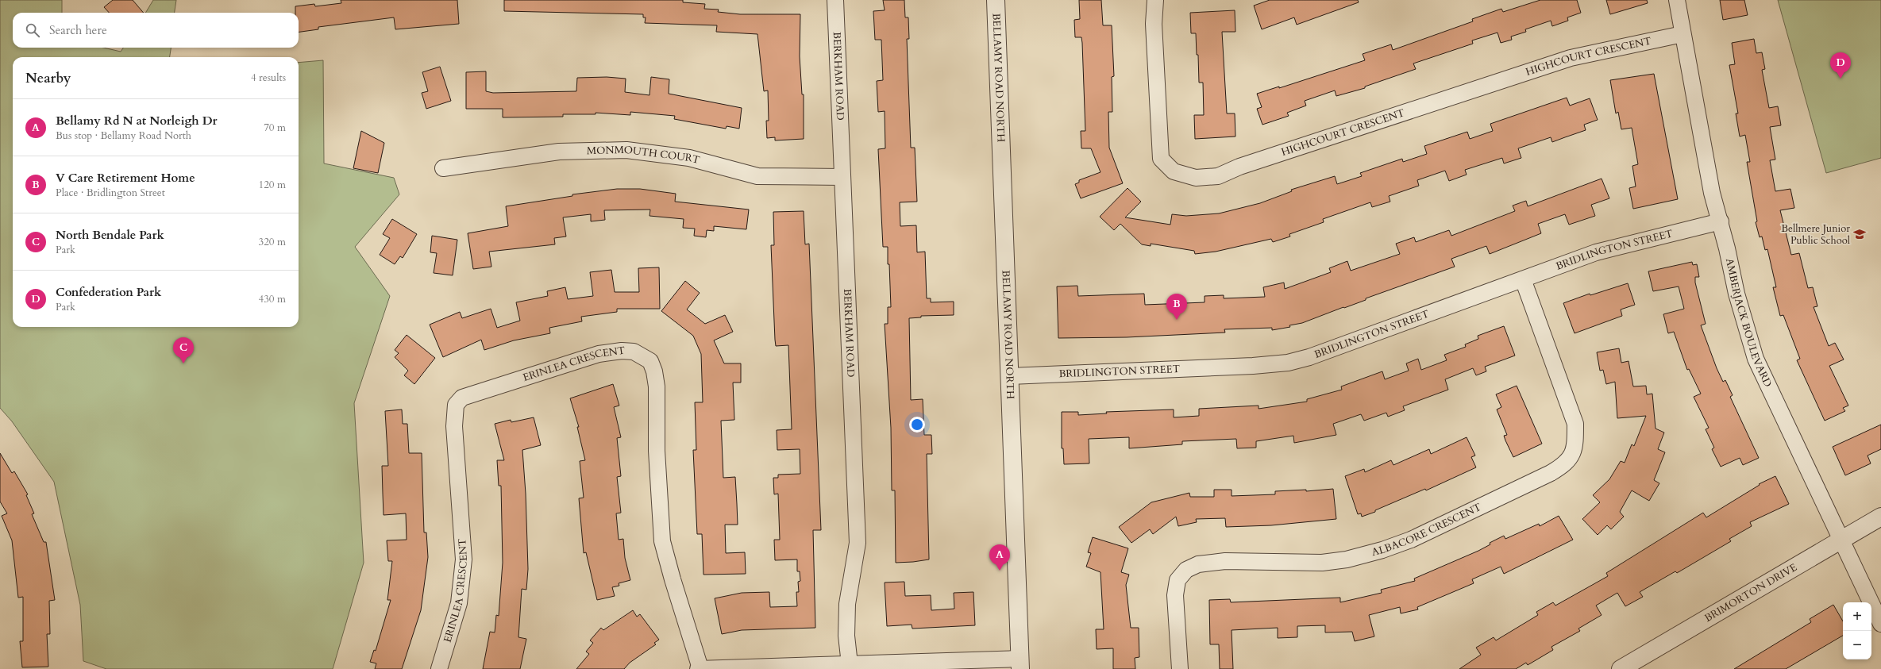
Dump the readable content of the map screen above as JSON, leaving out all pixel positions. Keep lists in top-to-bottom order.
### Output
{
  "streets": {
    "street": [
      "HIGHCOURT CRESCENT",
      "BERKHAM ROAD",
      "BELLAMY ROAD NORTH",
      "MONMOUTH COURT",
      "BRIDLINGTON STREET",
      "AMBERJACK BOULEVARD",
      "ERINLEA CRESCENT",
      "ALBACORE CRESCENT",
      "BRIMORTON DRIVE"
    ]
  },
  "crossings": [
    ["HIGHCOURT CRESCENT", "AMBERJACK BOULEVARD"],
    ["BERKHAM ROAD", "MONMOUTH COURT"],
    ["BELLAMY ROAD NORTH", "BRIDLINGTON STREET"],
    ["BRIDLINGTON STREET", "AMBERJACK BOULEVARD"],
    ["BRIDLINGTON STREET", "ALBACORE CRESCENT"],
    ["AMBERJACK BOULEVARD", "BRIMORTON DRIVE"]
  ],
  "places": {
    "school or university": ["Bellmere Junior Public School"]
  },
  "page": {
    "search": "Search here",
    "pins": [
      "D",
      "B",
      "C",
      "A"
    ],
    "heading": ["Nearby", "4 results"],
    "list": [
      {
        "mark": "A",
        "name": "Bellamy Rd N at Norleigh Dr",
        "note": "Bus stop · Bellamy Road North",
        "value": "70 m"
      },
      {
        "mark": "B",
        "name": "V Care Retirement Home",
        "note": "Place · Bridlington Street",
        "value": "120 m"
      },
      {
        "mark": "C",
        "name": "North Bendale Park",
        "note": "Park",
        "value": "320 m"
      },
      {
        "mark": "D",
        "name": "Confederation Park",
        "note": "Park",
        "value": "430 m"
      }
    ],
    "map_buttons": ["+", "−"]
  }
}
